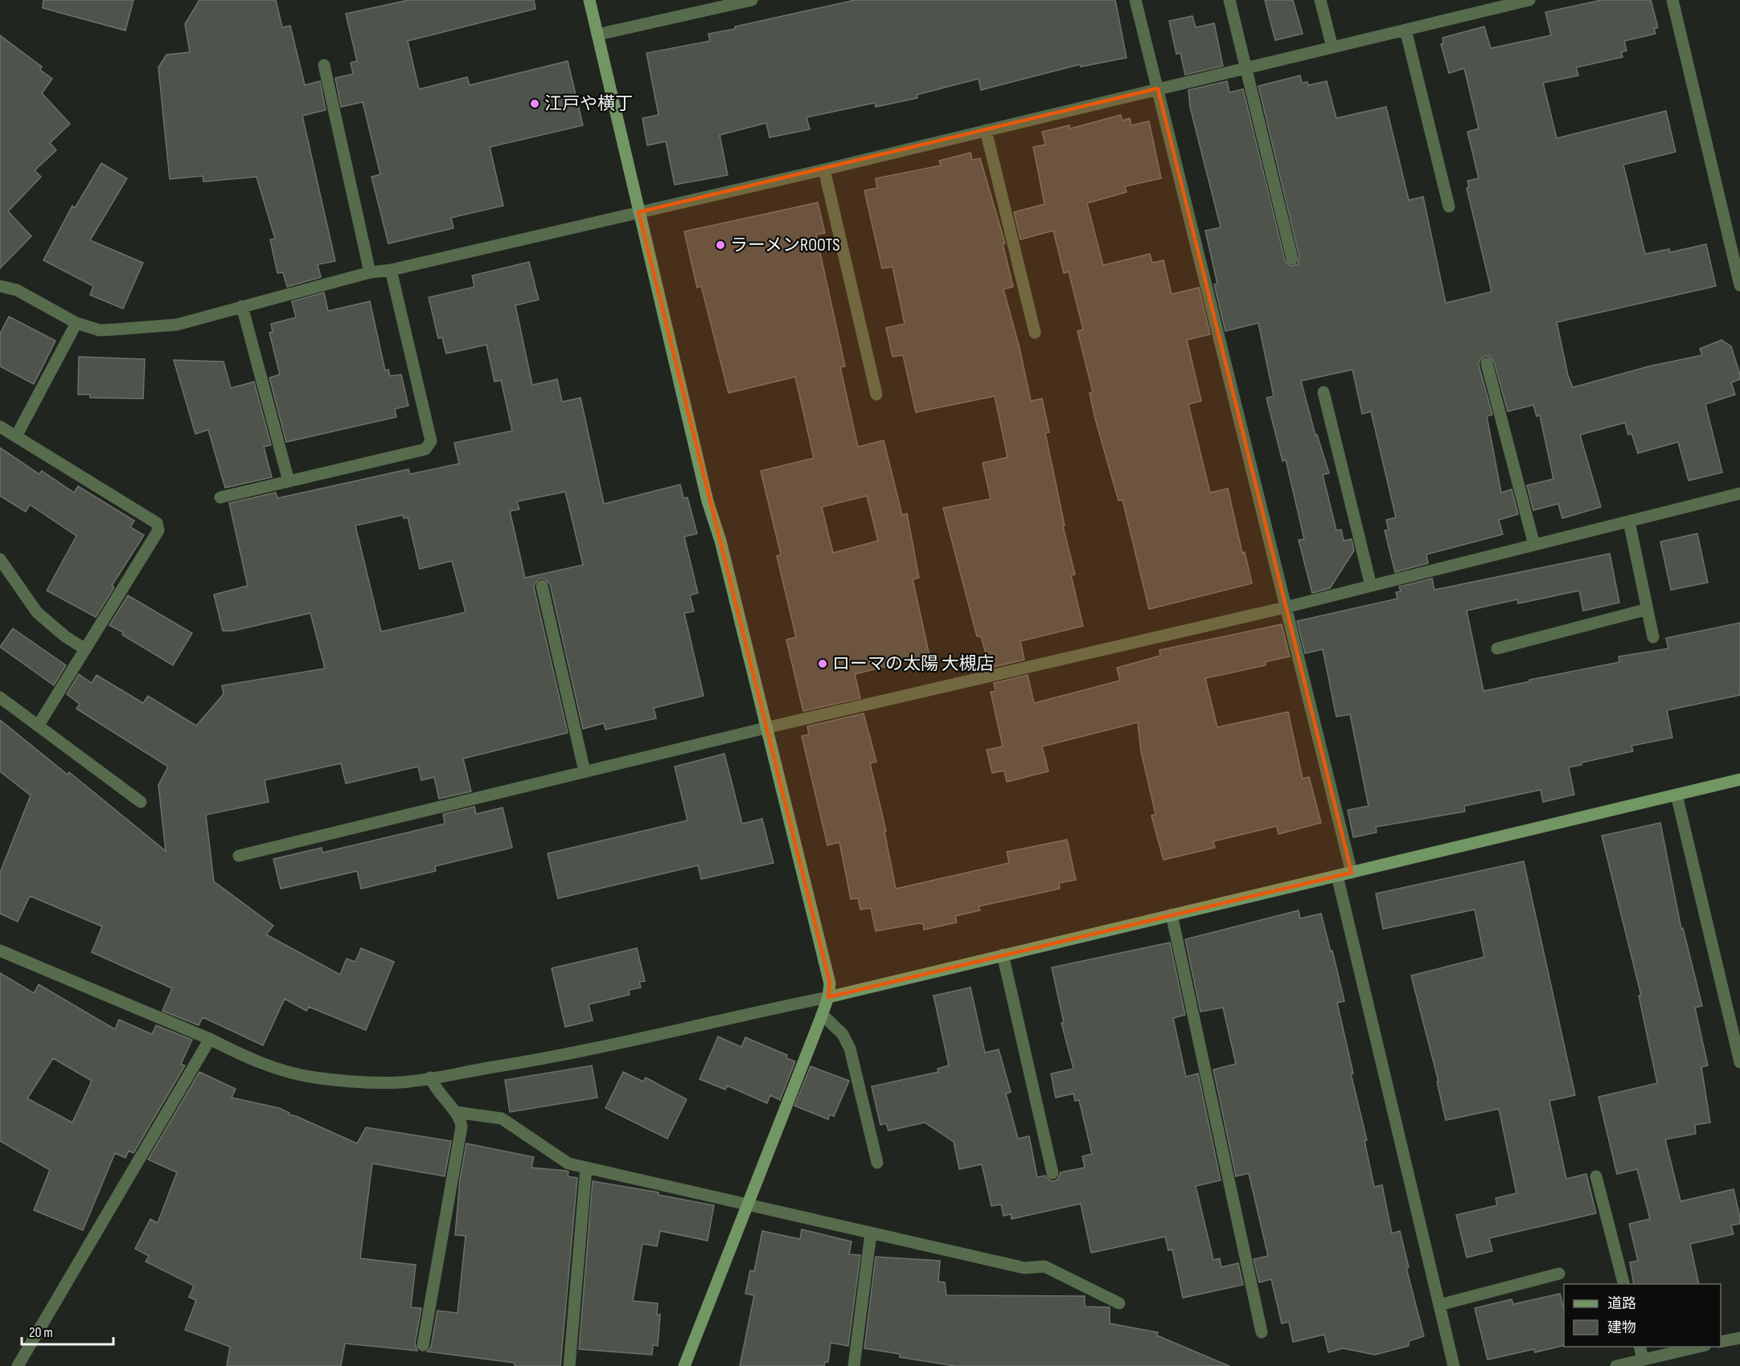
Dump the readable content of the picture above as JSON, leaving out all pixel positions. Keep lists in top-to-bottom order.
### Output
{
  "places": ["江戸や横丁", "ラーメンROOTS", "ローマの太陽 大槻店"],
  "legend": ["道路", "建物"],
  "scale_bar": "20 m"
}
